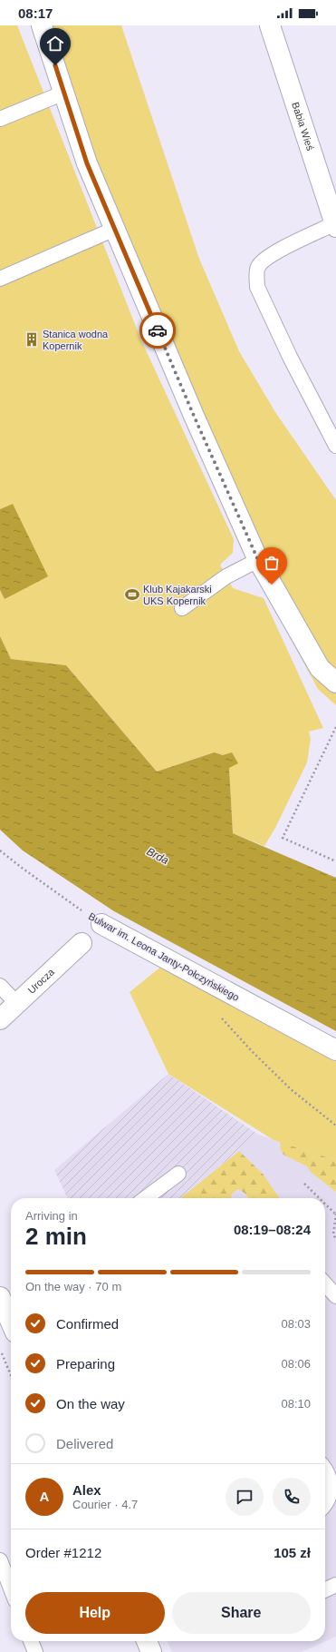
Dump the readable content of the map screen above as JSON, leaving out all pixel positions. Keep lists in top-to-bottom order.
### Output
{
  "streets": {
    "street": ["Babia Wieś", "Bulwar im. Leona Janty-Połczyńskiego", "Urocza"]
  },
  "water": ["Brda"],
  "places": {
    "building": ["Stanica wodna Kopernik"],
    "sports": ["Klub Kajakarski UKS Kopernik"]
  },
  "page": {
    "status": "08:17",
    "heading": ["2 min", "Arriving in", "08:19–08:24"],
    "panel": [
      "Alex",
      "Courier · 4.7",
      "Order #1212",
      "105 zł"
    ],
    "bar": "On the way · 70 m",
    "list": [
      ["Confirmed", "08:03"],
      ["Preparing", "08:06"],
      ["On the way", "08:10"],
      "Delivered"
    ],
    "round": "A",
    "buttons": ["Help", "Share"]
  }
}
